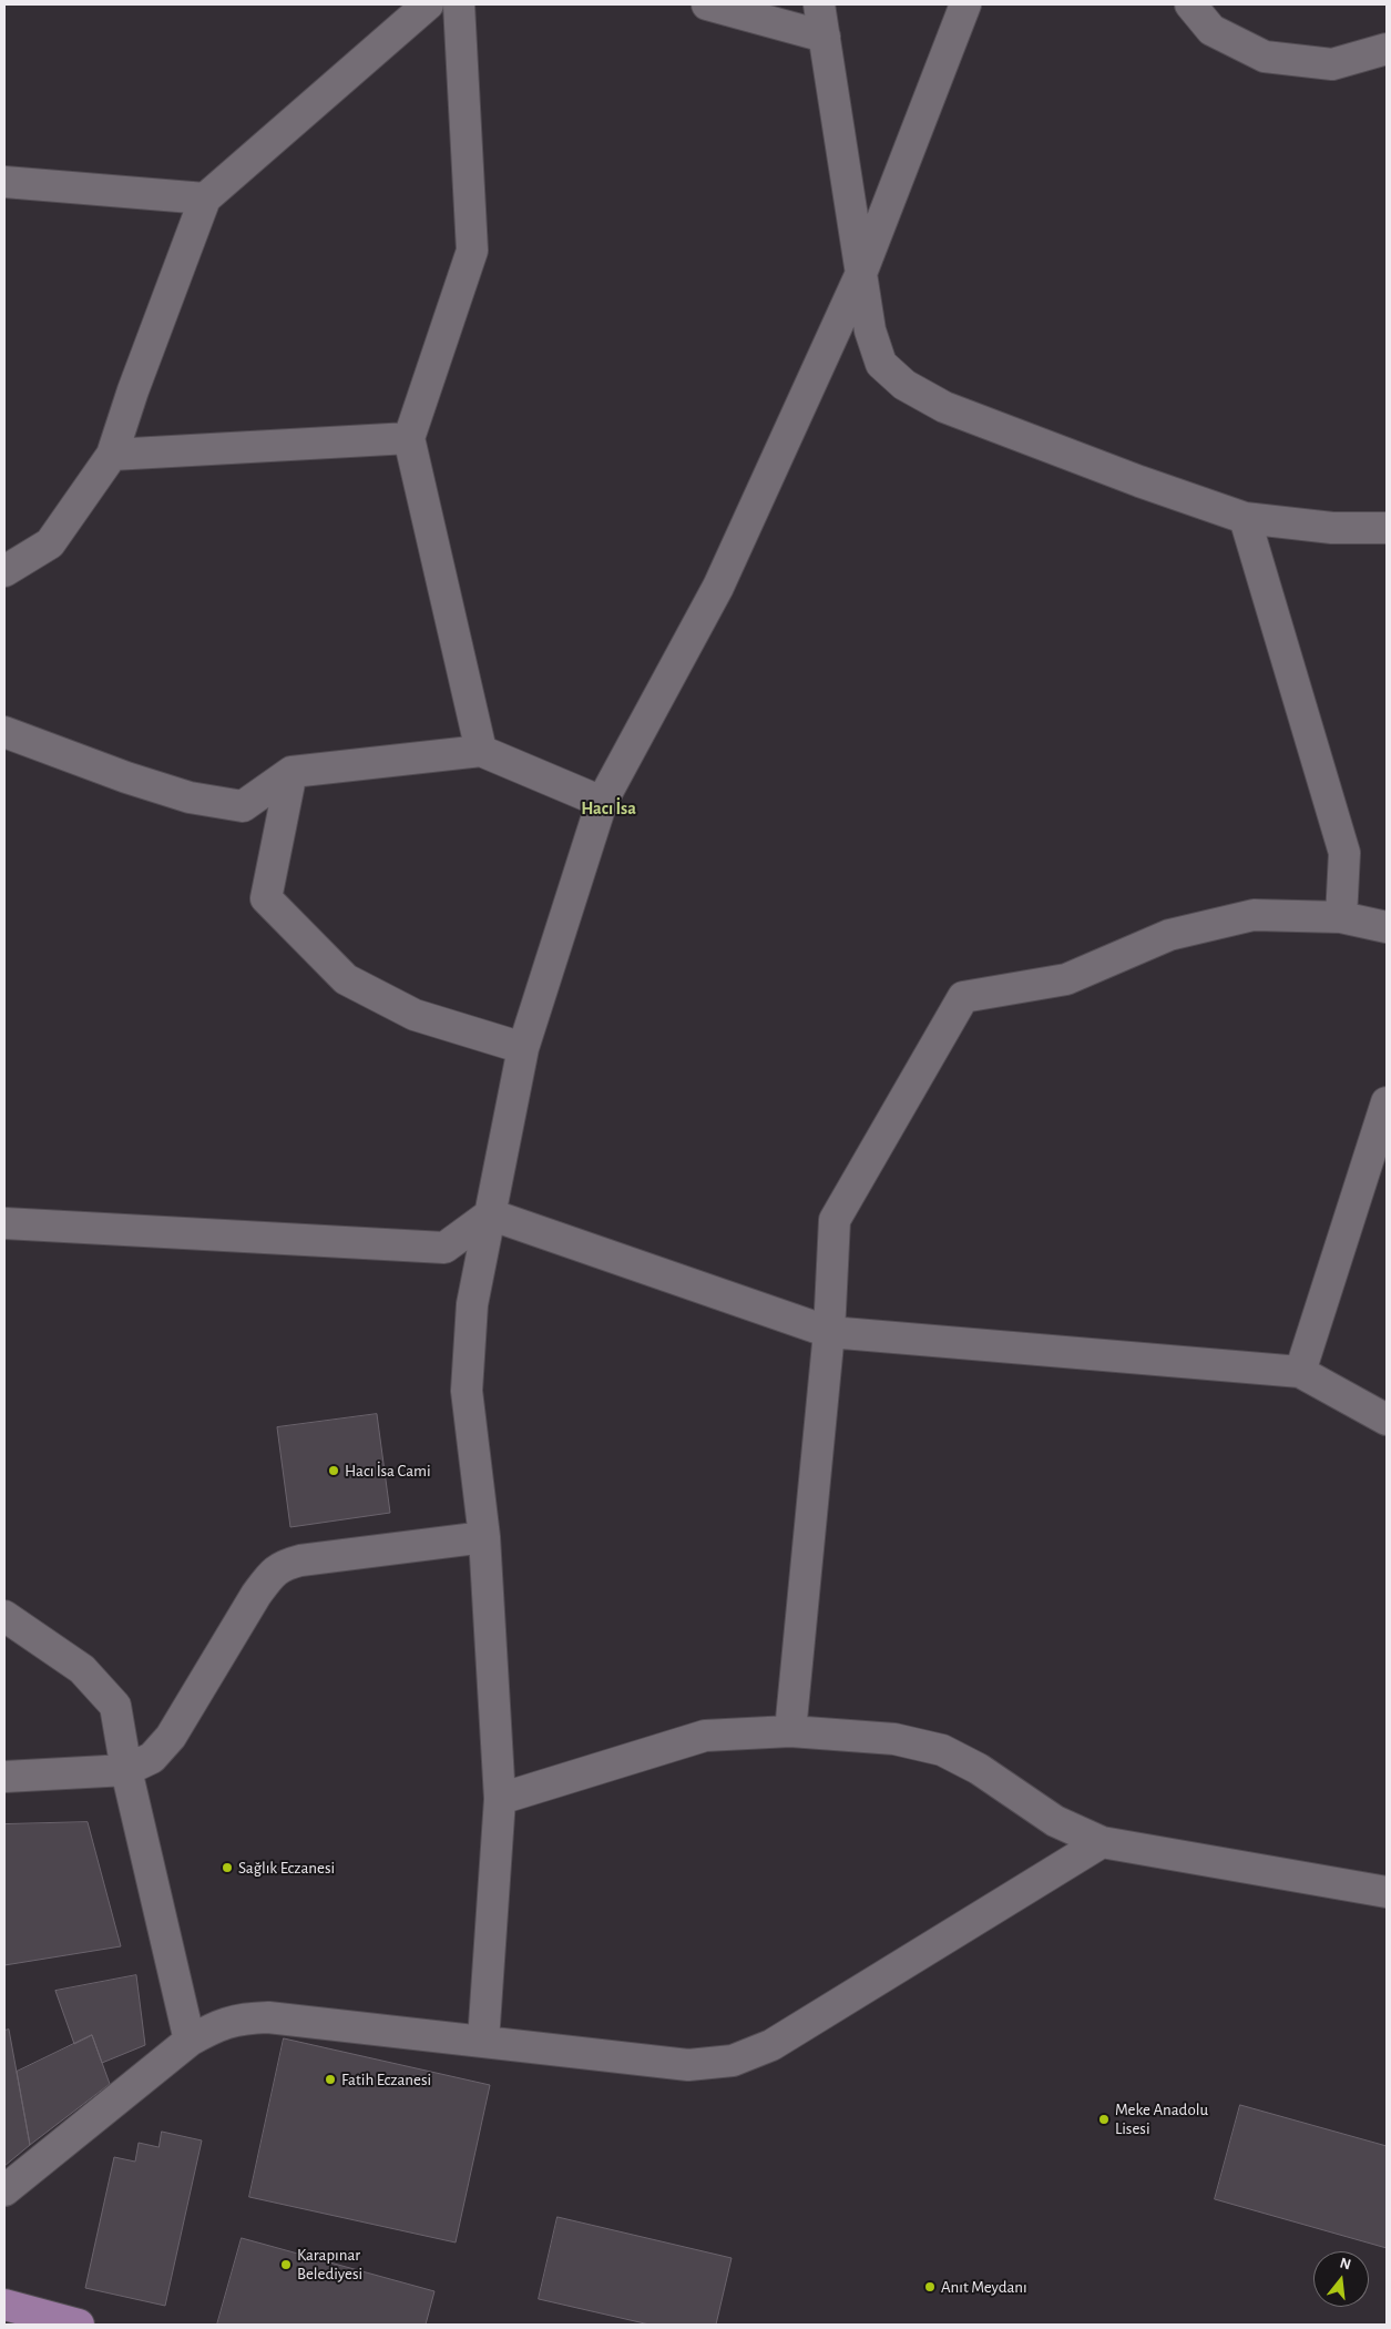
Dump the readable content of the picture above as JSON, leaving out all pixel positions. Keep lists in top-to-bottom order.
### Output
{
  "districts": ["Hacı İsa"],
  "places": [
    "Hacı İsa Cami",
    "Sağlık Eczanesi",
    "Fatih Eczanesi",
    "Meke Anadolu Lisesi",
    "Karapınar Belediyesi",
    "Anıt Meydanı"
  ],
  "north": "top"
}
